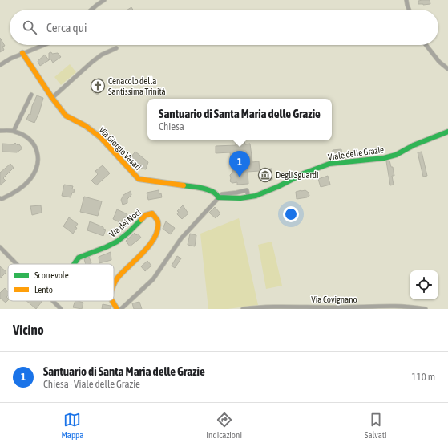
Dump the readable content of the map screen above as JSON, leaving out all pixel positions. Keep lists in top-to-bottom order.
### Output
{
  "streets": {
    "street": [
      "Via Giorgio Vasari",
      "Viale delle Grazie",
      "Via dei Noci",
      "Via Covignano"
    ]
  },
  "crossings": [
    ["Via Giorgio Vasari", "Viale delle Grazie"]
  ],
  "places": {
    "church": ["Cenacolo della Santissima Trinità"],
    "museum": ["Degli Sguardi"]
  },
  "legend": ["Scorrevole", "Lento"],
  "page": {
    "search": "Cerca qui",
    "popup": ["Santuario di Santa Maria delle Grazie", "Chiesa"],
    "pins": "1",
    "heading": "Vicino",
    "list": [
      {
        "mark": "1",
        "name": "Santuario di Santa Maria delle Grazie",
        "note": "Chiesa · Viale delle Grazie",
        "value": "110 m"
      }
    ],
    "nav": ["Mappa", "Indicazioni", "Salvati"]
  }
}
